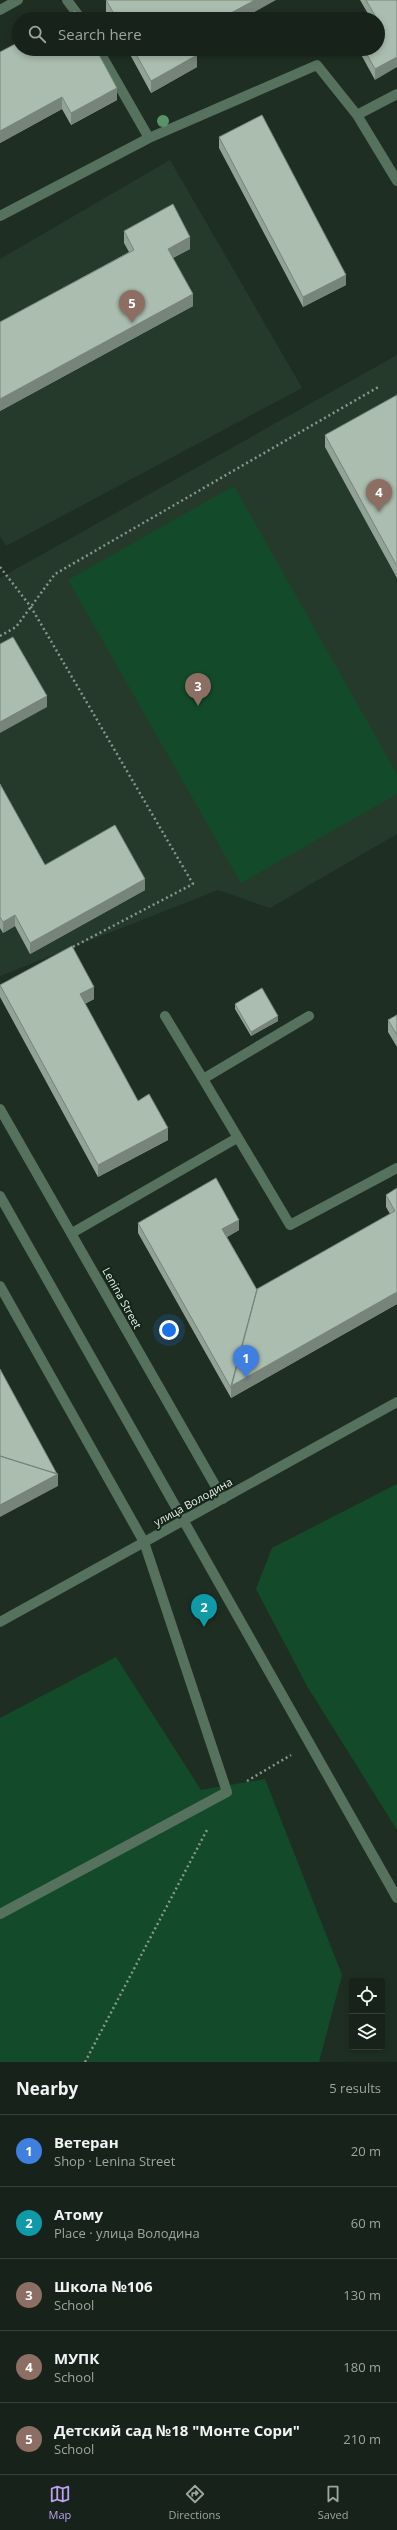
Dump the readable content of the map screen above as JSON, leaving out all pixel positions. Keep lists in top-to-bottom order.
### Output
{
  "streets": {
    "street": ["Lenina Street", "улица Володина"]
  },
  "crossings": [
    ["Lenina Street", "улица Володина"]
  ],
  "page": {
    "search": "Search here",
    "pins": [
      "5",
      "4",
      "3",
      "1",
      "2"
    ],
    "heading": ["Nearby", "5 results"],
    "list": [
      {
        "mark": "1",
        "name": "Ветеран",
        "note": "Shop · Lenina Street",
        "value": "20 m"
      },
      {
        "mark": "2",
        "name": "Атому",
        "note": "Place · улица Володина",
        "value": "60 m"
      },
      {
        "mark": "3",
        "name": "Школа №106",
        "note": "School",
        "value": "130 m"
      },
      {
        "mark": "4",
        "name": "МУПК",
        "note": "School",
        "value": "180 m"
      },
      {
        "mark": "5",
        "name": "Детский сад №18 \"Монте Сори\"",
        "note": "School",
        "value": "210 m"
      }
    ],
    "nav": ["Map", "Directions", "Saved"]
  }
}
